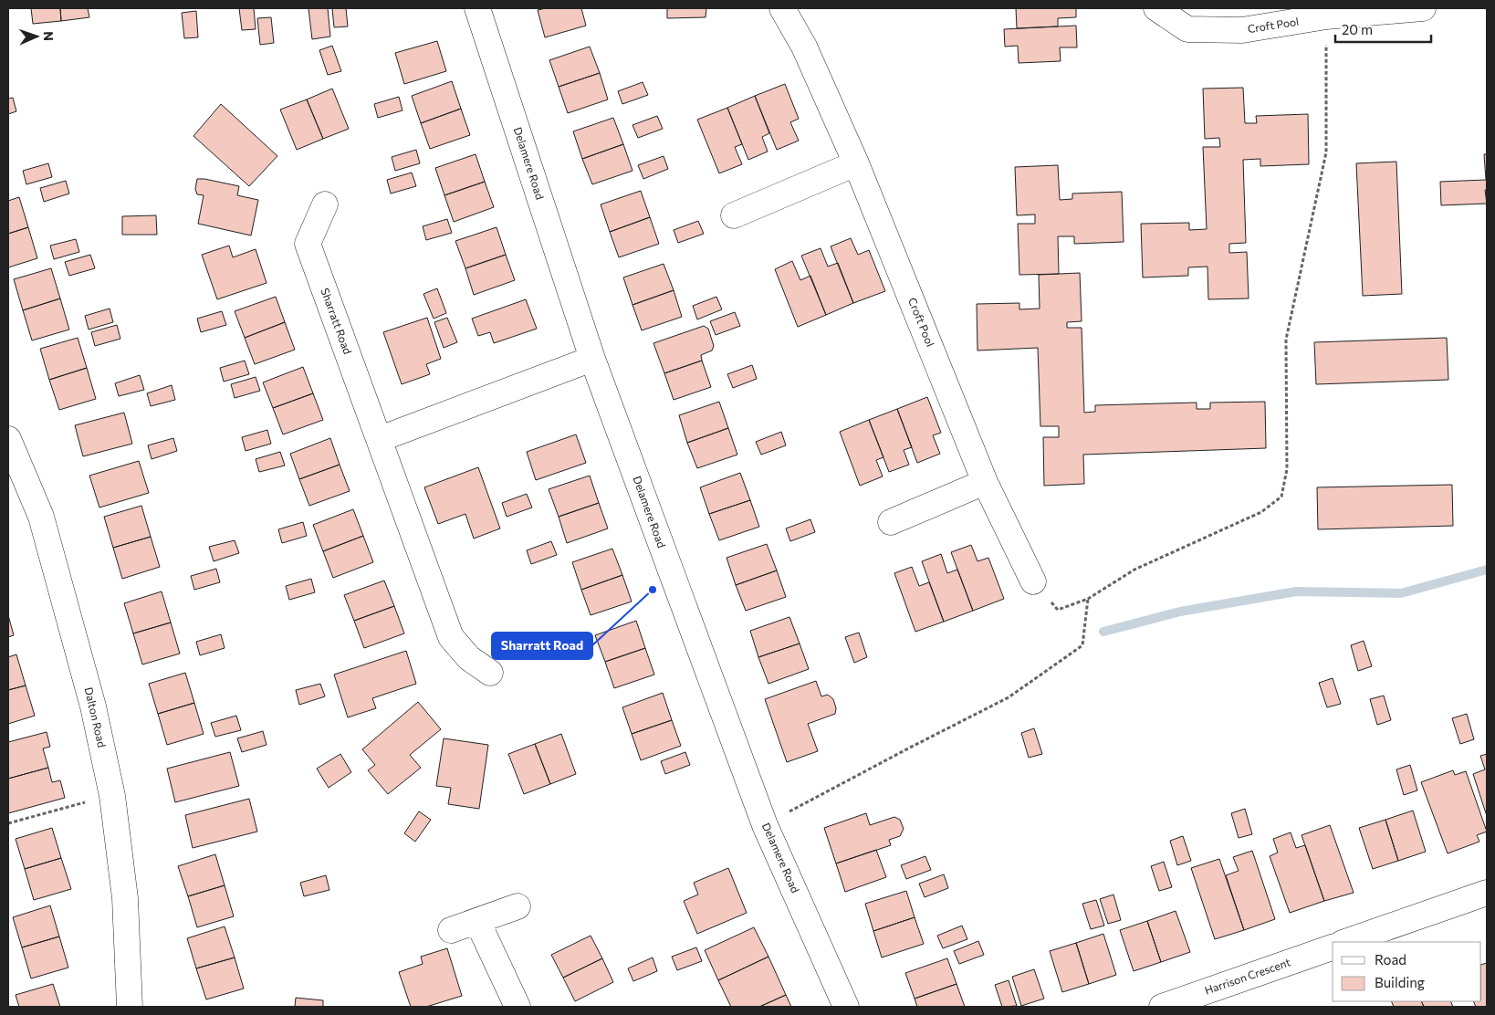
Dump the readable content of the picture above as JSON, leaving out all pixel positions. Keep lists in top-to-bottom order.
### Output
{
  "streets": {
    "street": [
      "Croft Pool",
      "Delamere Road",
      "Sharratt Road",
      "Dalton Road",
      "Harrison Crescent"
    ]
  },
  "places": ["Sharratt Road"],
  "legend": ["Road", "Building"],
  "scale_bar": "20 m",
  "north": "right"
}
